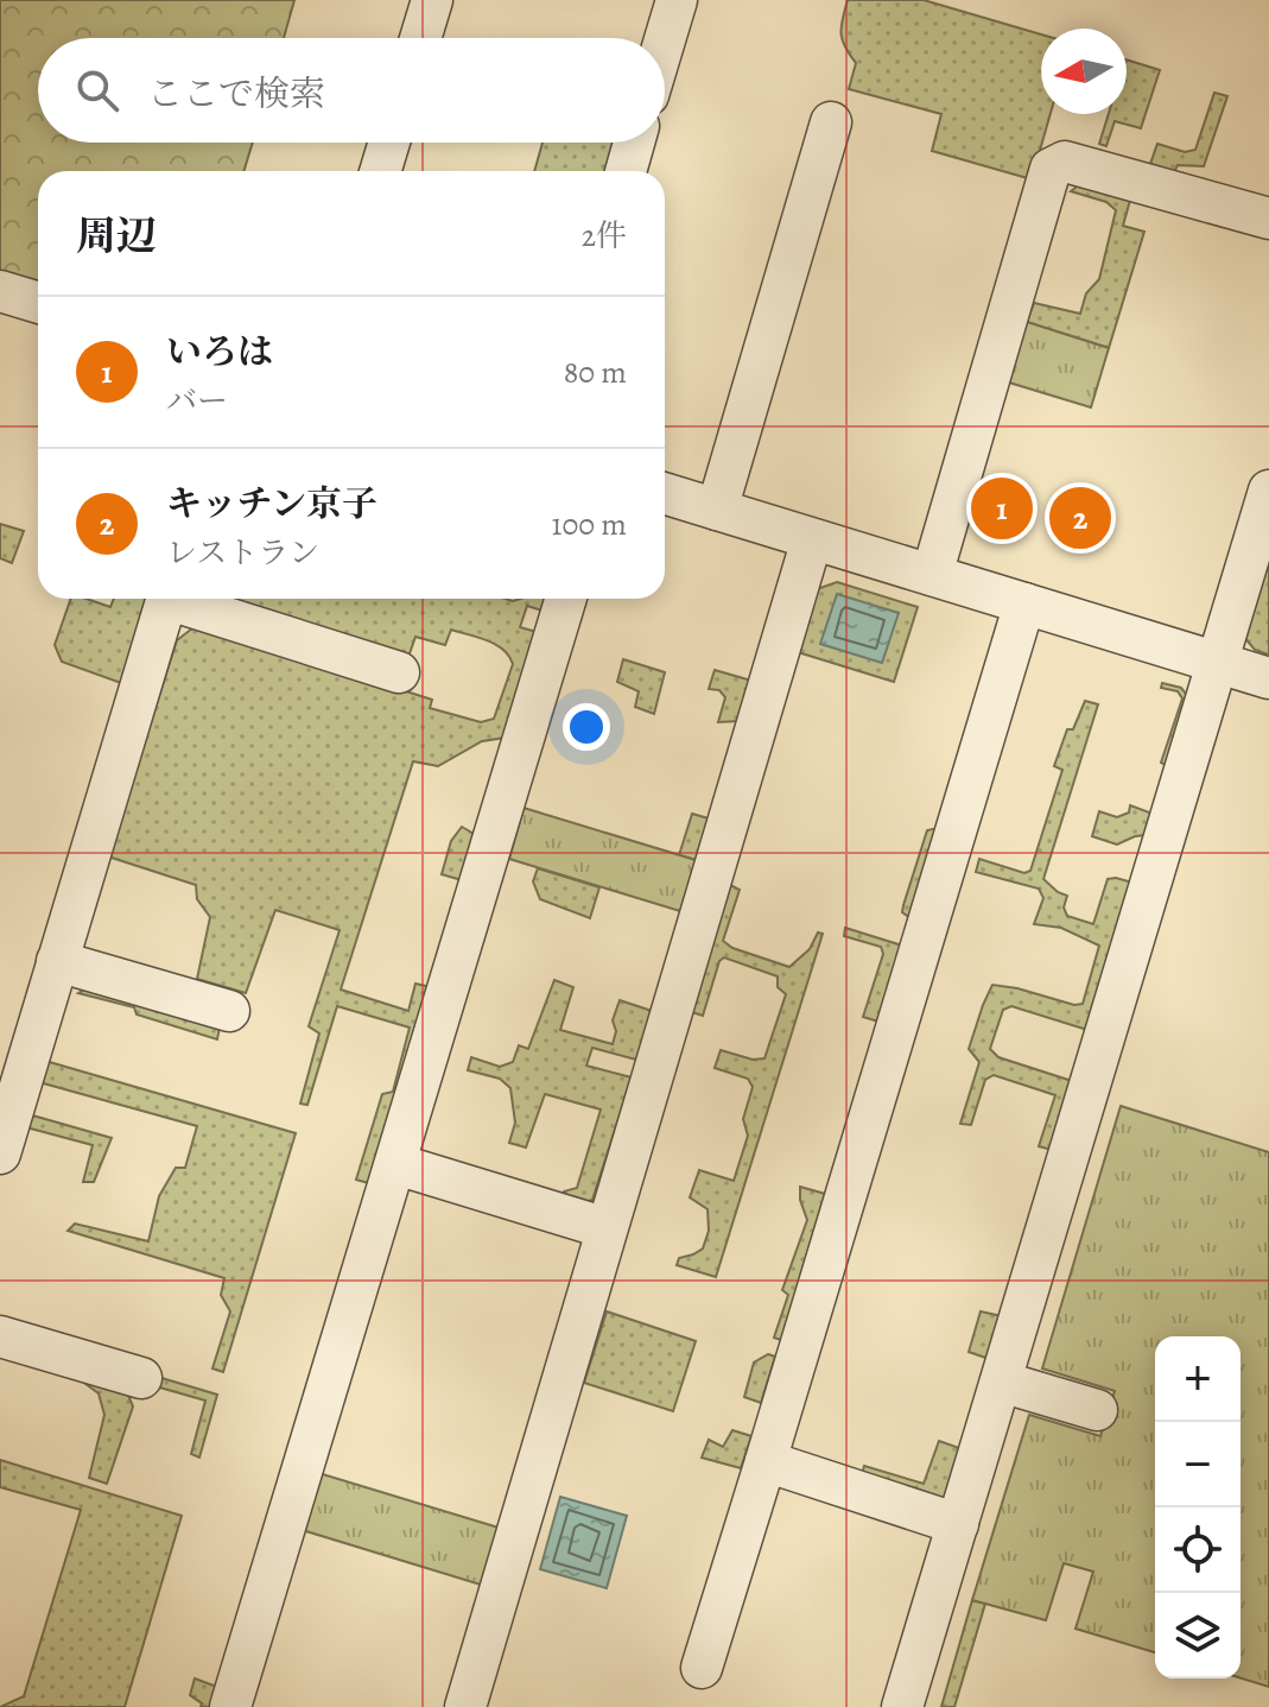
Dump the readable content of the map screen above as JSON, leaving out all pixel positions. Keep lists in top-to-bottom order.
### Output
{
  "north": "left",
  "page": {
    "search": "ここで検索",
    "heading": ["周辺", "2件"],
    "list": [
      {
        "mark": "1",
        "name": "いろは",
        "note": "バー",
        "value": "80 m"
      },
      {
        "mark": "2",
        "name": "キッチン京子",
        "note": "レストラン",
        "value": "100 m"
      }
    ],
    "pins": ["1", "2"],
    "map_buttons": ["+", "−"]
  }
}
